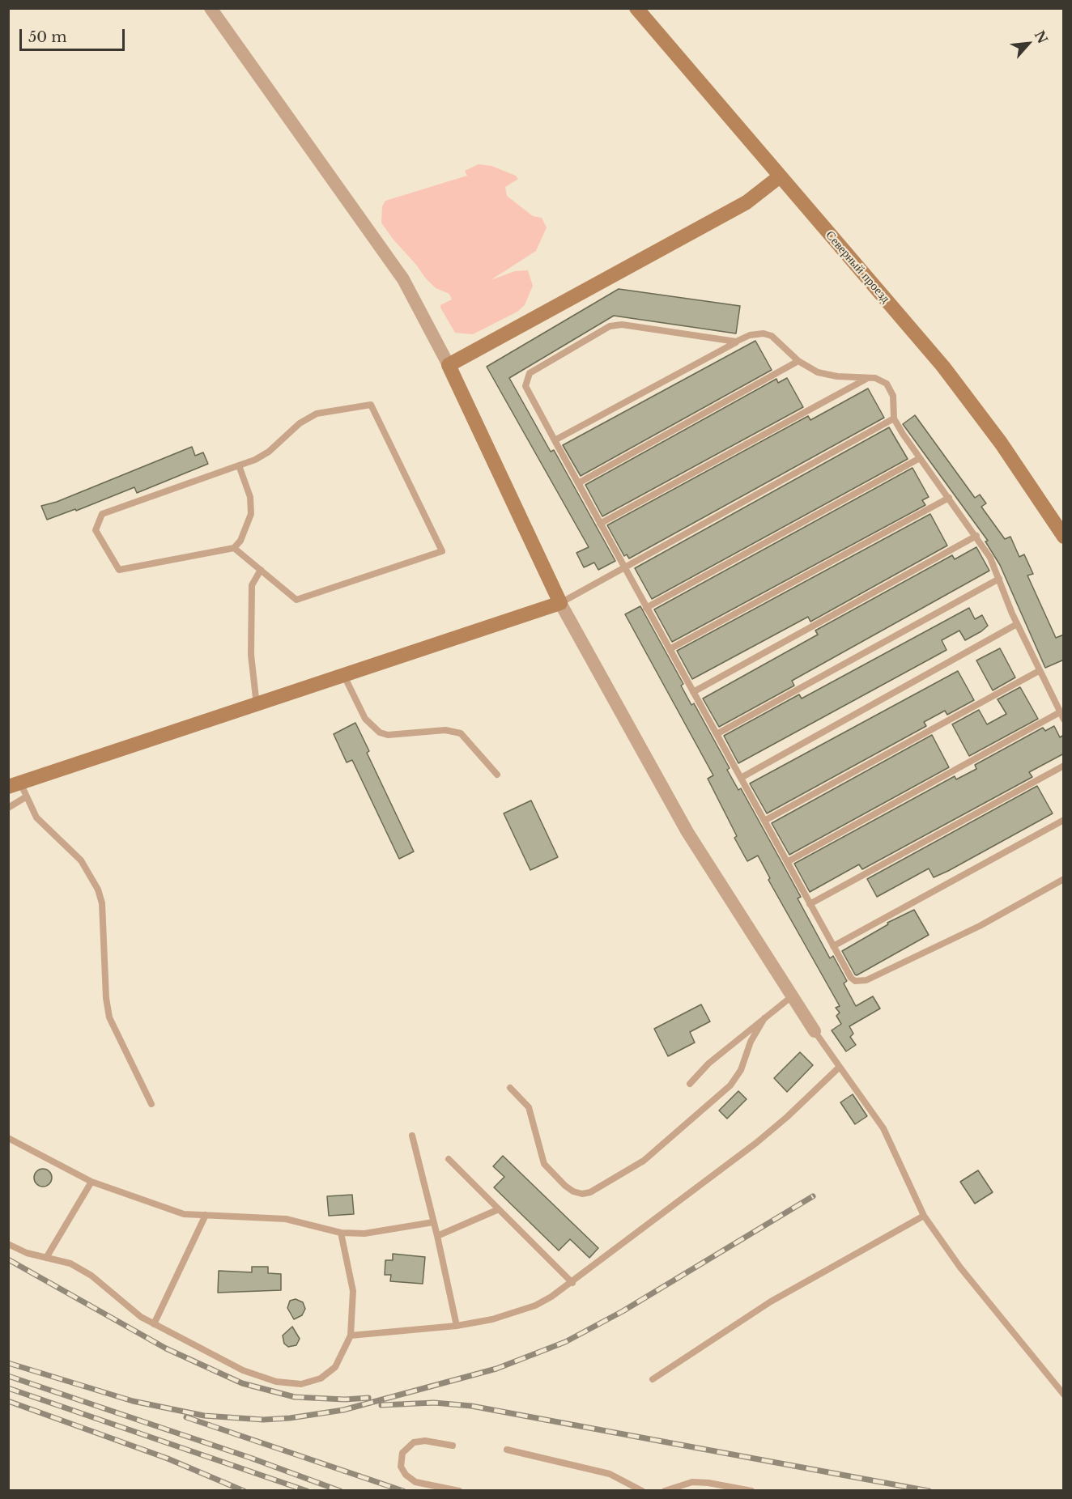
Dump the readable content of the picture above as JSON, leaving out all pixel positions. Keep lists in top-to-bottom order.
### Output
{
  "streets": {
    "street": ["Северный проезд"]
  },
  "scale_bar": "50 m",
  "north": "top right"
}
